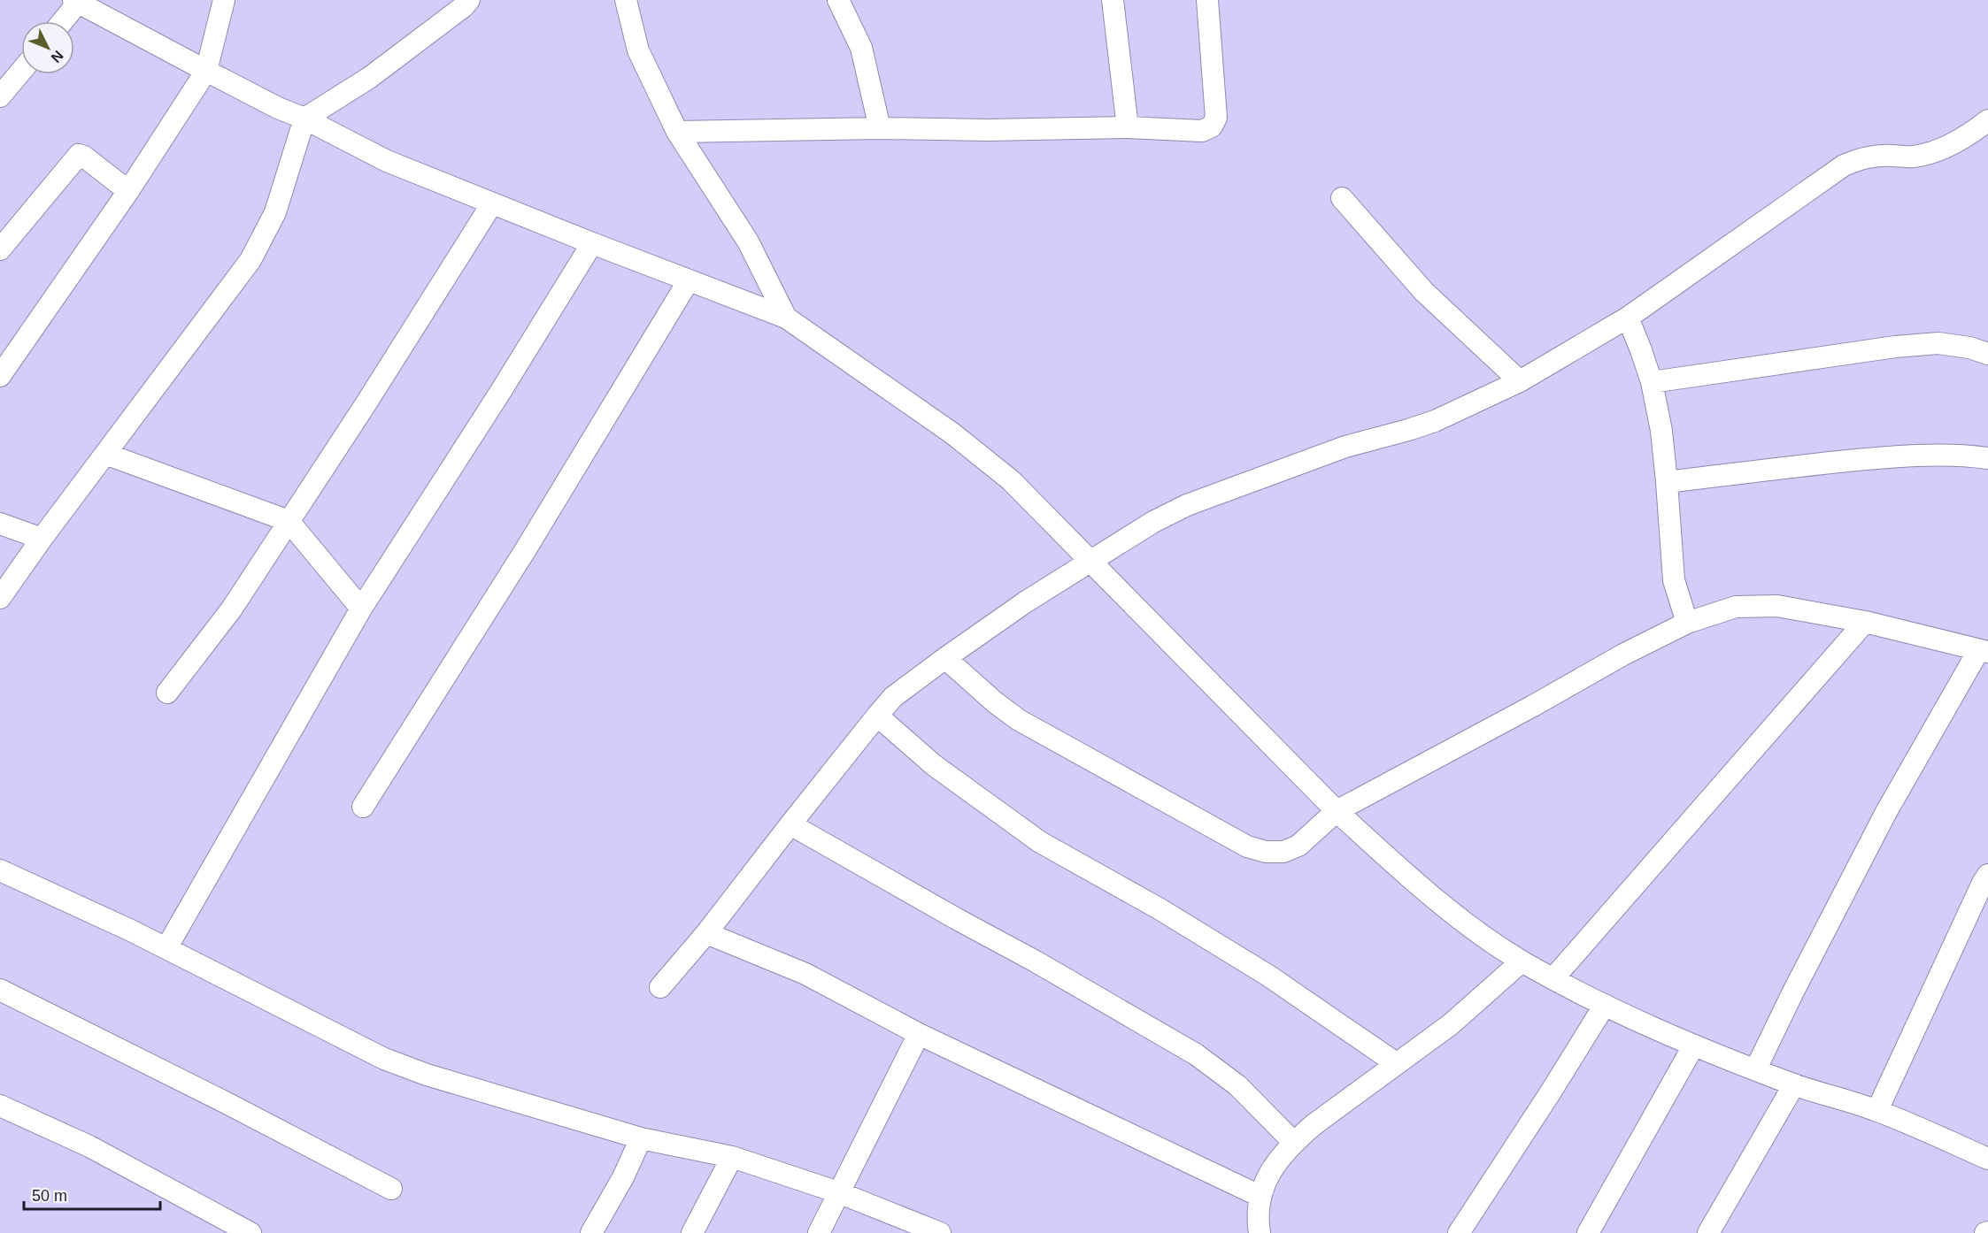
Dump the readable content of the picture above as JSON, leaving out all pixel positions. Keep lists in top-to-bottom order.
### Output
{
  "scale_bar": "50 m",
  "north": "bottom right"
}
